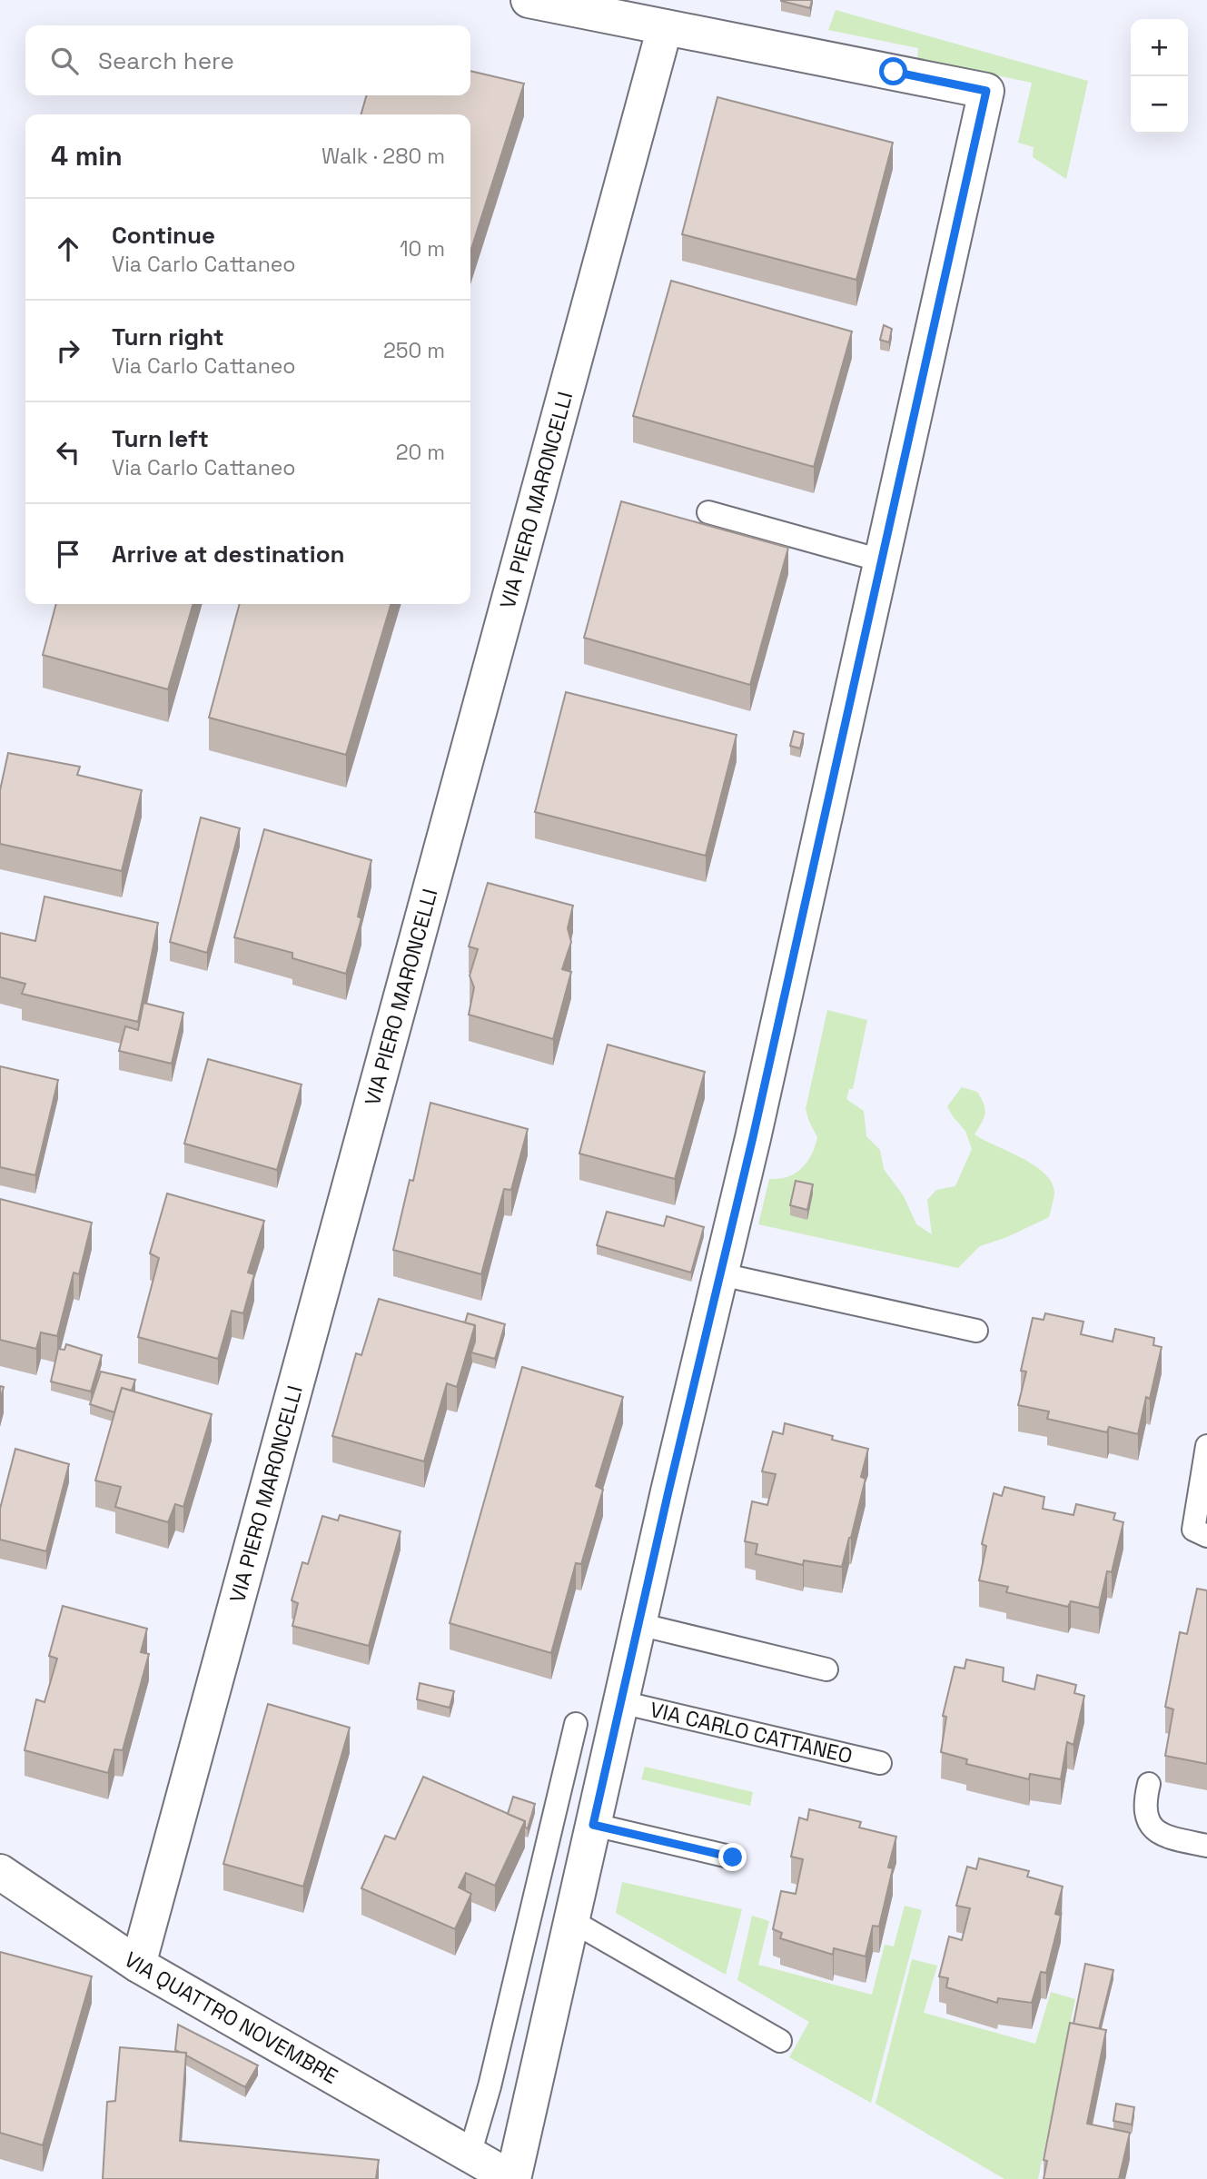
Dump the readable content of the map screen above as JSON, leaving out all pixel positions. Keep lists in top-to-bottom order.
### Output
{
  "streets": {
    "street": ["VIA PIERO MARONCELLI", "VIA CARLO CATTANEO", "VIA QUATTRO NOVEMBRE"]
  },
  "crossings": [
    ["VIA PIERO MARONCELLI", "VIA CARLO CATTANEO"],
    ["VIA PIERO MARONCELLI", "VIA QUATTRO NOVEMBRE"],
    ["VIA CARLO CATTANEO", "VIA QUATTRO NOVEMBRE"]
  ],
  "page": {
    "map_buttons": ["+", "−"],
    "search": "Search here",
    "heading": ["4 min", "Walk · 280 m"],
    "list": [
      ["Continue", "Via Carlo Cattaneo", "10 m"],
      ["Turn right", "Via Carlo Cattaneo", "250 m"],
      ["Turn left", "Via Carlo Cattaneo", "20 m"],
      "Arrive at destination"
    ]
  }
}
